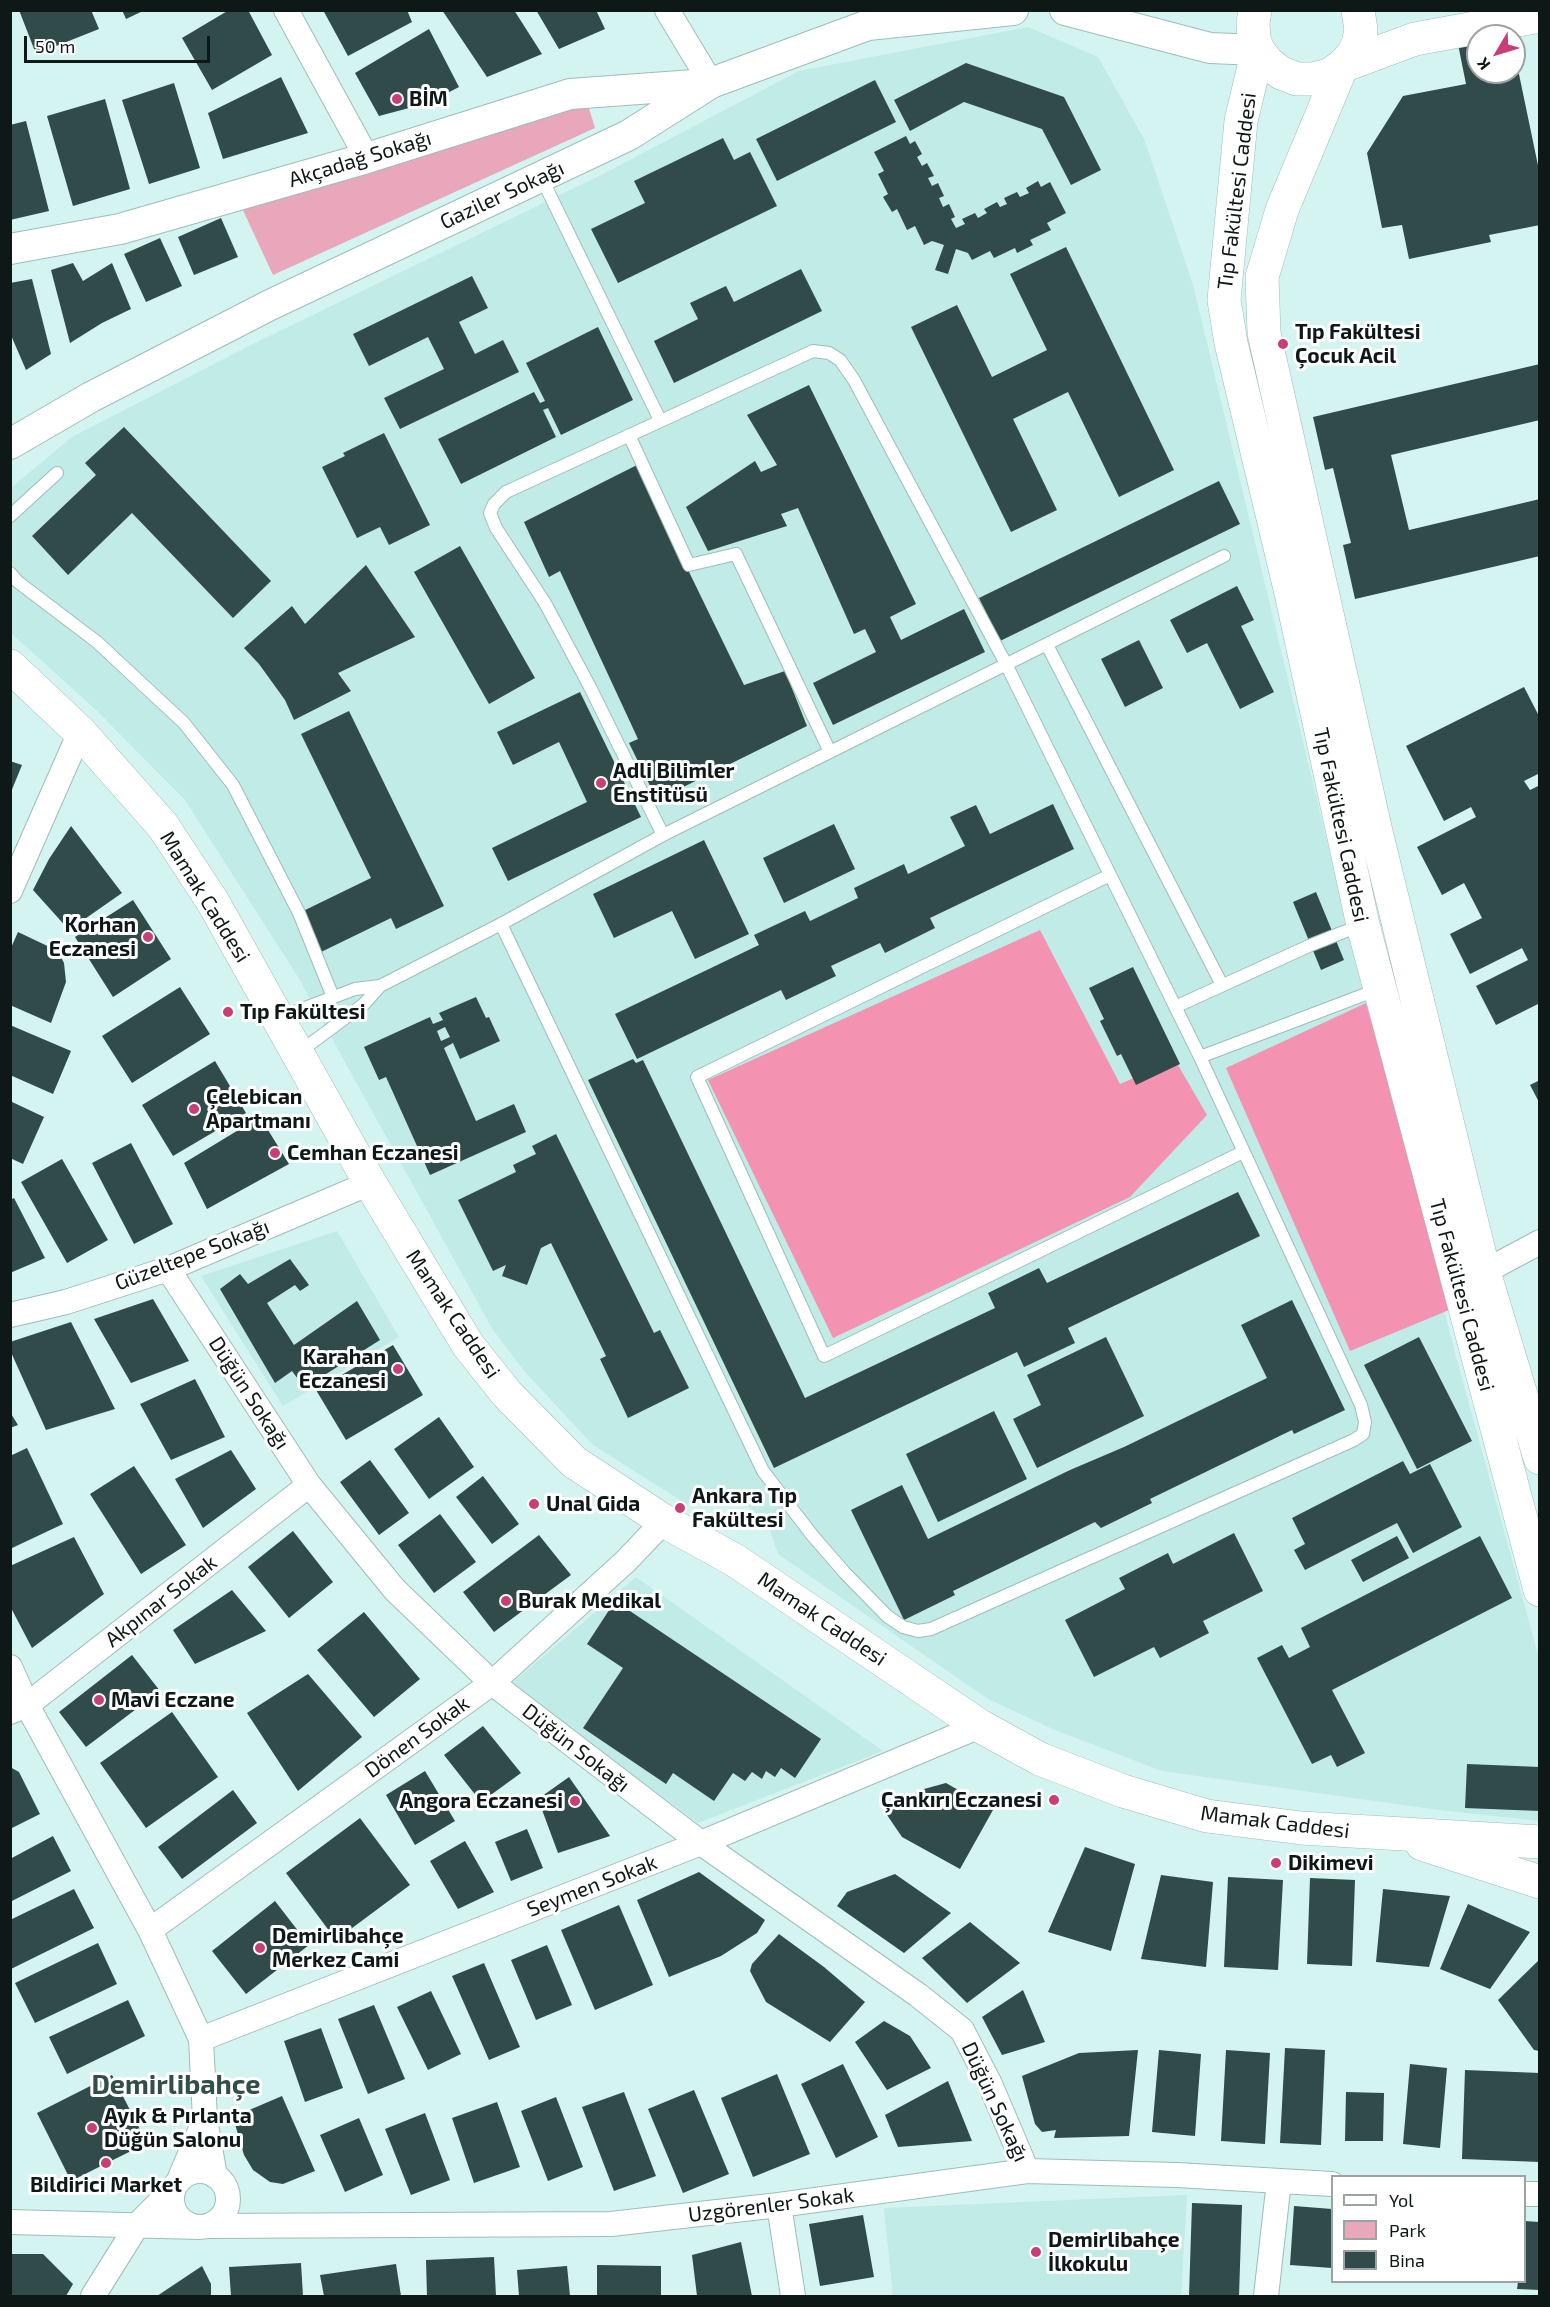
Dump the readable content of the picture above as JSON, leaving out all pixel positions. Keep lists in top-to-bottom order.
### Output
{
  "streets": {
    "main road": ["Tıp Fakültesi Caddesi", "Mamak Caddesi"],
    "street": [
      "Akçadağ Sokağı",
      "Gaziler Sokağı",
      "Güzeltepe Sokağı",
      "Düğün Sokağı",
      "Akpınar Sokak",
      "Dönen Sokak",
      "Seymen Sokak",
      "Uzgörenler Sokak"
    ]
  },
  "crossings": [
    ["Akçadağ Sokağı", "Gaziler Sokağı"],
    ["Mamak Caddesi", "Güzeltepe Sokağı"],
    ["Mamak Caddesi", "Dönen Sokak"],
    ["Mamak Caddesi", "Seymen Sokak"],
    ["Güzeltepe Sokağı", "Düğün Sokağı"],
    ["Düğün Sokağı", "Akpınar Sokak"],
    ["Düğün Sokağı", "Dönen Sokak"],
    ["Düğün Sokağı", "Seymen Sokak"],
    ["Düğün Sokağı", "Uzgörenler Sokak"]
  ],
  "districts": ["Demirlibahçe"],
  "places": [
    "BİM",
    "Tıp Fakültesi Çocuk Acil",
    "Adli Bilimler Enstitüsü",
    "Korhan Eczanesi",
    "Tıp Fakültesi",
    "Çelebican Apartmanı",
    "Cemhan Eczanesi",
    "Karahan Eczanesi",
    "Unal Gida",
    "Ankara Tıp Fakültesi",
    "Burak Medikal",
    "Mavi Eczane",
    "Çankırı Eczanesi",
    "Angora Eczanesi",
    "Dikimevi",
    "Demirlibahçe Merkez Cami",
    "Ayık & Pırlanta Düğün Salonu",
    "Bildirici Market",
    "Demirlibahçe İlkokulu"
  ],
  "legend": ["Yol", "Park", "Bina"],
  "scale_bar": "50 m",
  "north": "bottom left"
}
